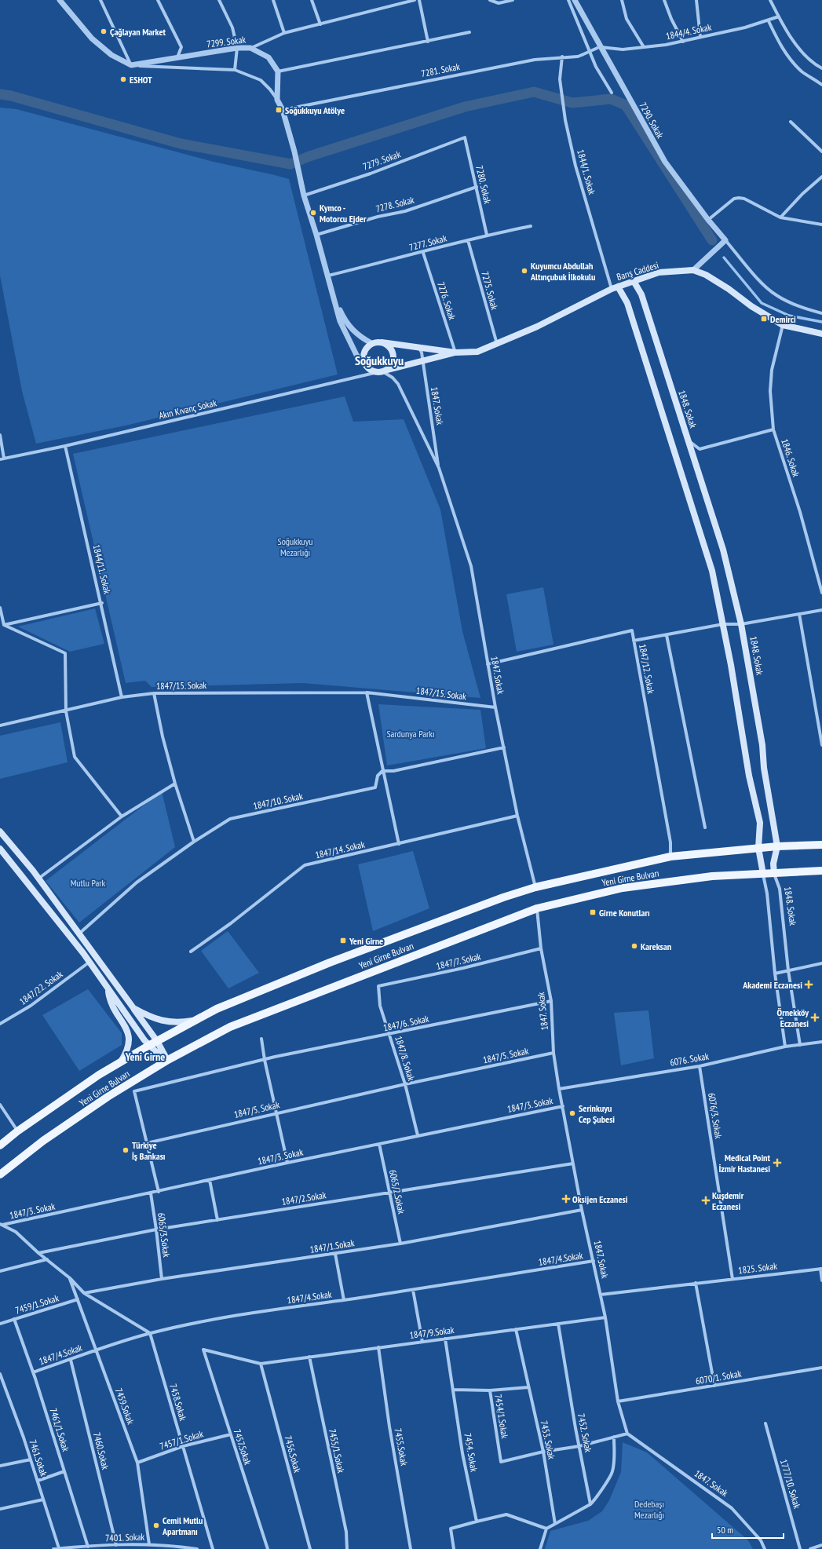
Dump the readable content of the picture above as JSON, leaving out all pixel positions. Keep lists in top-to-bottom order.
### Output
{
  "streets": {
    "main road": ["Barış Caddesi", "1848. Sokak", "Yeni Girne Bulvarı"],
    "street": [
      "1844/4. Sokak",
      "7299. Sokak",
      "7281. Sokak",
      "7290. Sokak",
      "7279. Sokak",
      "1844/1. Sokak",
      "7280. Sokak",
      "7278. Sokak",
      "7277. Sokak",
      "7275. Sokak",
      "7276. Sokak",
      "1847. Sokak",
      "Akın Kıvanç Sokak",
      "1846. Sokak",
      "1844/11. Sokak",
      "1847/12. Sokak",
      "1847/15. Sokak",
      "1847/10. Sokak",
      "1847/14. Sokak",
      "1847/7. Sokak",
      "1847/22. Sokak",
      "1847/6. Sokak",
      "1847/5. Sokak",
      "1847/8. Sokak",
      "6076. Sokak",
      "1847/3. Sokak",
      "6076/3. Sokak",
      "6065/2.Sokak",
      "1847/2.Sokak",
      "6065/3.Sokak",
      "1847/1.Sokak",
      "1847/4.Sokak",
      "1825. Sokak",
      "7459/1.Sokak",
      "1847/9.Sokak",
      "6070/1. Sokak",
      "7458.Sokak",
      "7459.Sokak",
      "7454/1.Sokak",
      "7461/1.Sokak",
      "7452. Sokak",
      "7457/1.Sokak",
      "7453. Sokak",
      "7457.Sokak",
      "7455.Sokak",
      "7460.Sokak",
      "7455/1.Sokak",
      "7454. Sokak",
      "7456.Sokak",
      "7461.Sokak",
      "1777/10. Sokak",
      "7401. Sokak"
    ]
  },
  "crossings": [
    ["1844/4. Sokak", "7281. Sokak"],
    ["1844/4. Sokak", "7290. Sokak"],
    ["7281. Sokak", "7290. Sokak"],
    ["7281. Sokak", "1844/1. Sokak"],
    ["7279. Sokak", "7280. Sokak"],
    ["1844/1. Sokak", "Barış Caddesi"],
    ["7280. Sokak", "7278. Sokak"],
    ["7280. Sokak", "7277. Sokak"],
    ["7277. Sokak", "7275. Sokak"],
    ["7277. Sokak", "7276. Sokak"],
    ["Barış Caddesi", "7275. Sokak"],
    ["Barış Caddesi", "7276. Sokak"],
    ["Barış Caddesi", "1848. Sokak"],
    ["Barış Caddesi", "1846. Sokak"],
    ["1847. Sokak", "Akın Kıvanç Sokak"],
    ["1847. Sokak", "1847/12. Sokak"],
    ["1847. Sokak", "1847/15. Sokak"],
    ["1847. Sokak", "1847/14. Sokak"],
    ["1847. Sokak", "Yeni Girne Bulvarı"],
    ["1847. Sokak", "1847/7. Sokak"],
    ["1847. Sokak", "1847/6. Sokak"],
    ["1847. Sokak", "1847/5. Sokak"],
    ["1847. Sokak", "6076. Sokak"],
    ["1847. Sokak", "1847/3. Sokak"],
    ["1847. Sokak", "1847/2.Sokak"],
    ["1847. Sokak", "1847/1.Sokak"],
    ["1847. Sokak", "1847/4.Sokak"],
    ["1847. Sokak", "1825. Sokak"],
    ["1847. Sokak", "1847/9.Sokak"],
    ["1847. Sokak", "6070/1. Sokak"],
    ["Akın Kıvanç Sokak", "1844/11. Sokak"],
    ["1848. Sokak", "Yeni Girne Bulvarı"],
    ["1848. Sokak", "6076. Sokak"],
    ["1844/11. Sokak", "1847/15. Sokak"],
    ["1847/12. Sokak", "Yeni Girne Bulvarı"],
    ["1847/7. Sokak", "1847/8. Sokak"],
    ["1847/6. Sokak", "1847/8. Sokak"],
    ["1847/5. Sokak", "1847/8. Sokak"],
    ["1847/8. Sokak", "1847/3. Sokak"],
    ["6076. Sokak", "6076/3. Sokak"],
    ["1847/3. Sokak", "6065/2.Sokak"],
    ["1847/3. Sokak", "6065/3.Sokak"],
    ["6076/3. Sokak", "1825. Sokak"],
    ["6065/2.Sokak", "1847/2.Sokak"],
    ["6065/2.Sokak", "1847/1.Sokak"],
    ["1847/2.Sokak", "6065/3.Sokak"],
    ["6065/3.Sokak", "1847/1.Sokak"],
    ["1847/4.Sokak", "7458.Sokak"],
    ["1847/4.Sokak", "7459.Sokak"],
    ["1847/4.Sokak", "7461/1.Sokak"],
    ["1847/4.Sokak", "7460.Sokak"],
    ["7459/1.Sokak", "7459.Sokak"],
    ["7459/1.Sokak", "7461/1.Sokak"],
    ["1847/9.Sokak", "7452. Sokak"],
    ["1847/9.Sokak", "7453. Sokak"],
    ["1847/9.Sokak", "7457.Sokak"],
    ["1847/9.Sokak", "7455.Sokak"],
    ["1847/9.Sokak", "7455/1.Sokak"],
    ["1847/9.Sokak", "7454. Sokak"],
    ["1847/9.Sokak", "7456.Sokak"],
    ["7458.Sokak", "7457/1.Sokak"],
    ["7459.Sokak", "7457/1.Sokak"],
    ["7459.Sokak", "7401. Sokak"],
    ["7454/1.Sokak", "7453. Sokak"],
    ["7454/1.Sokak", "7454. Sokak"],
    ["7461/1.Sokak", "7401. Sokak"],
    ["7457/1.Sokak", "7457.Sokak"],
    ["7457.Sokak", "7456.Sokak"],
    ["7460.Sokak", "7401. Sokak"],
    ["7461.Sokak", "7401. Sokak"]
  ],
  "districts": ["Soğukkuyu", "Yeni Girne"],
  "parks": [
    "Soğukkuyu Mezarlığı",
    "Sardunya Parkı",
    "Mutlu Park",
    "Dedebaşı Mezarlığı"
  ],
  "places": {
    "other": [
      "Çağlayan Market",
      "ESHOT",
      "Kymco - Motorcu Ejder",
      "Kuyumcu Abdullah Altınçubuk İlkokulu",
      "Kareksan",
      "Serinkuyu Cep Şubesi",
      "Türkiye İş Bankası",
      "Cemil Mutlu Apartmanı"
    ],
    "transit": [
      "Soğukkuyu Atölye",
      "Demirci",
      "Girne Konutları",
      "Yeni Girne"
    ],
    "health": [
      "Akademi Eczanesi",
      "Örnekköy Eczanesi",
      "Medical Point İzmir Hastanesi",
      "Oksijen Eczanesi",
      "Kuşdemir Eczanesi"
    ]
  },
  "scale_bar": "50 m"
}
